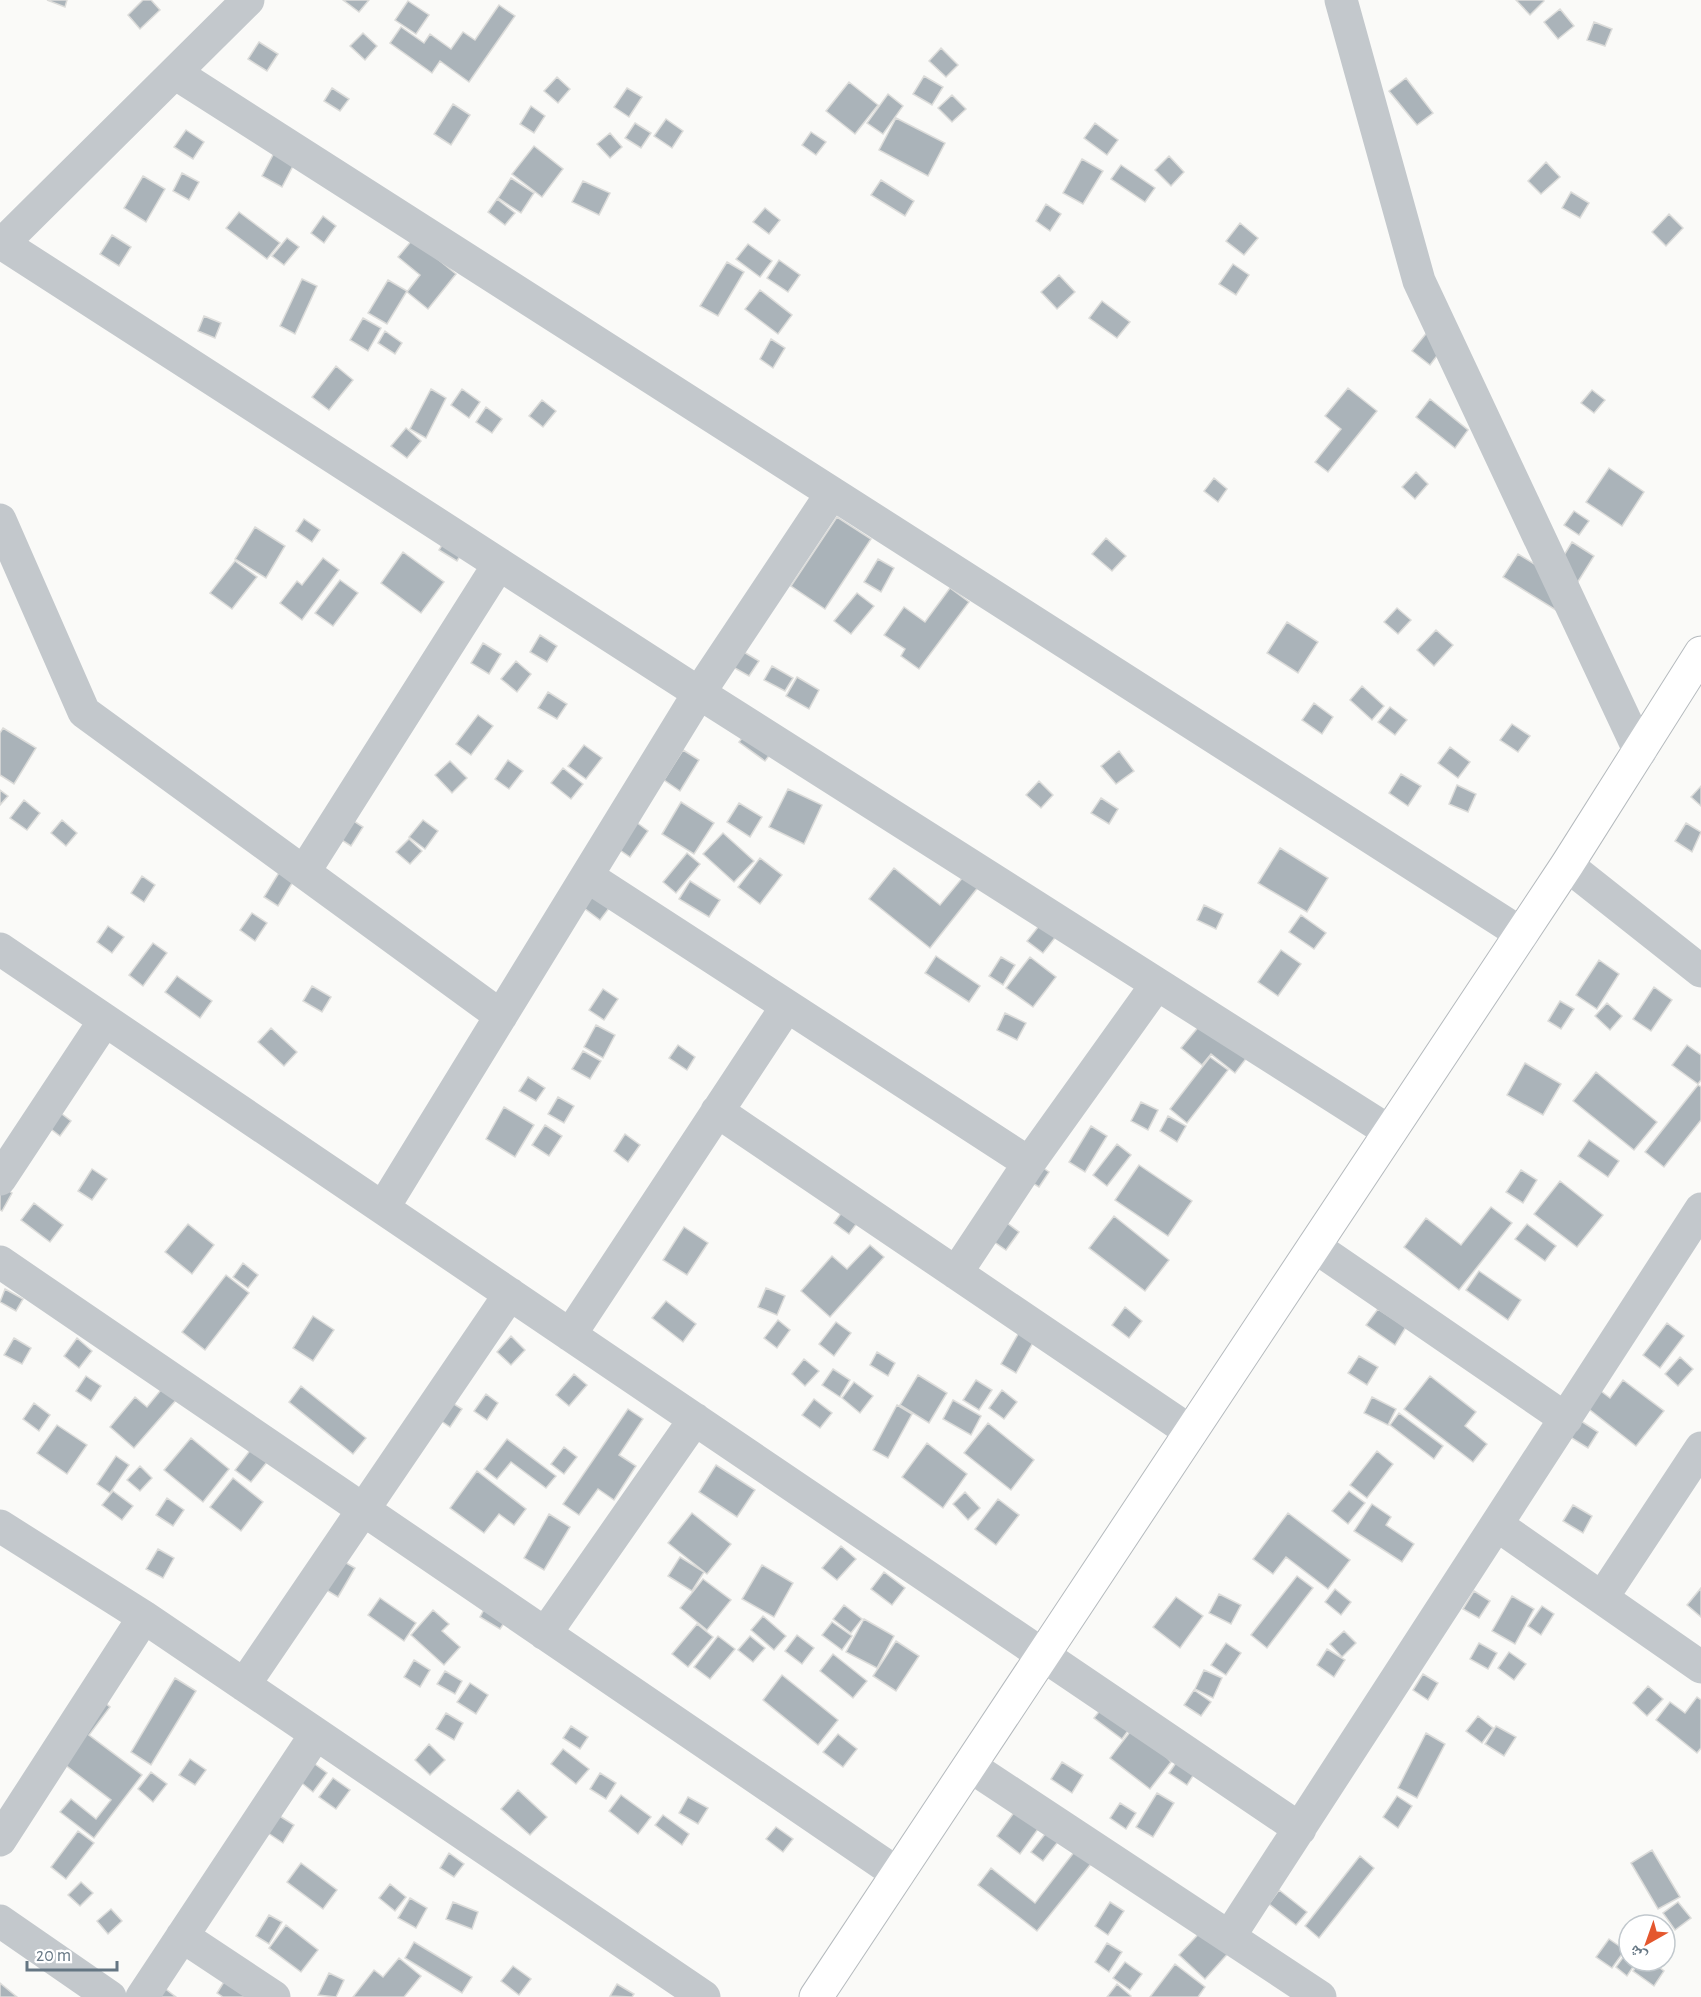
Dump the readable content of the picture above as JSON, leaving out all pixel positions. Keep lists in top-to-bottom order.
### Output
{
  "scale_bar": "20 m",
  "north": "bottom left"
}
